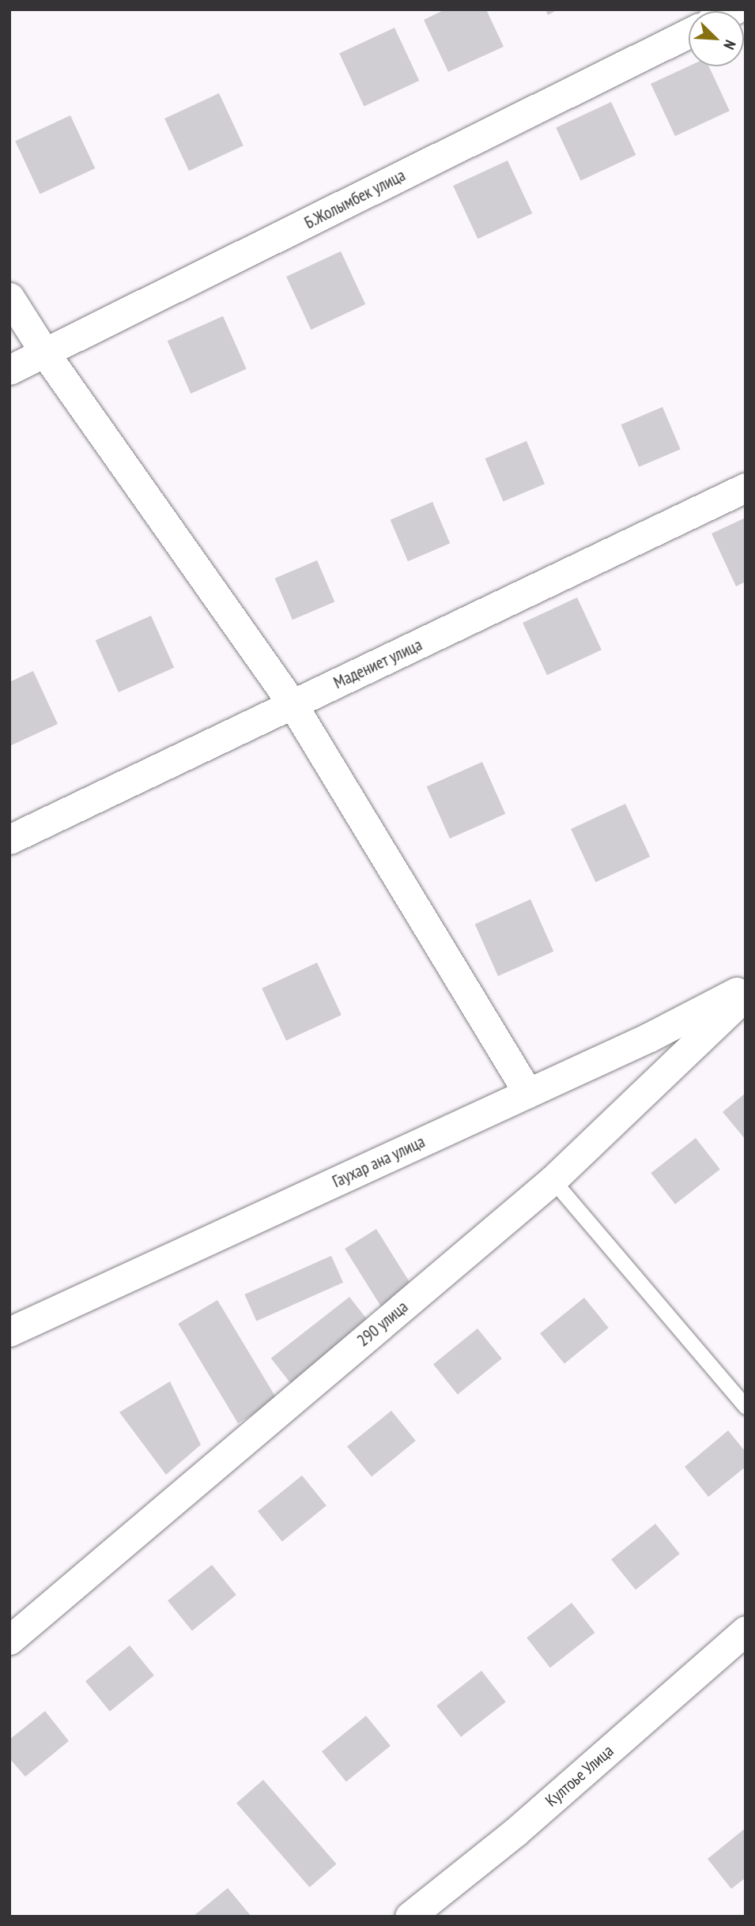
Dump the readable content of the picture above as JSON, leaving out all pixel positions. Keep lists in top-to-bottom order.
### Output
{
  "streets": {
    "street": [
      "Б.Жолымбек улица",
      "Мадениет улица",
      "Гаухар ана улица",
      "290 улица",
      "Култоье Улица"
    ]
  },
  "north": "bottom right"
}
